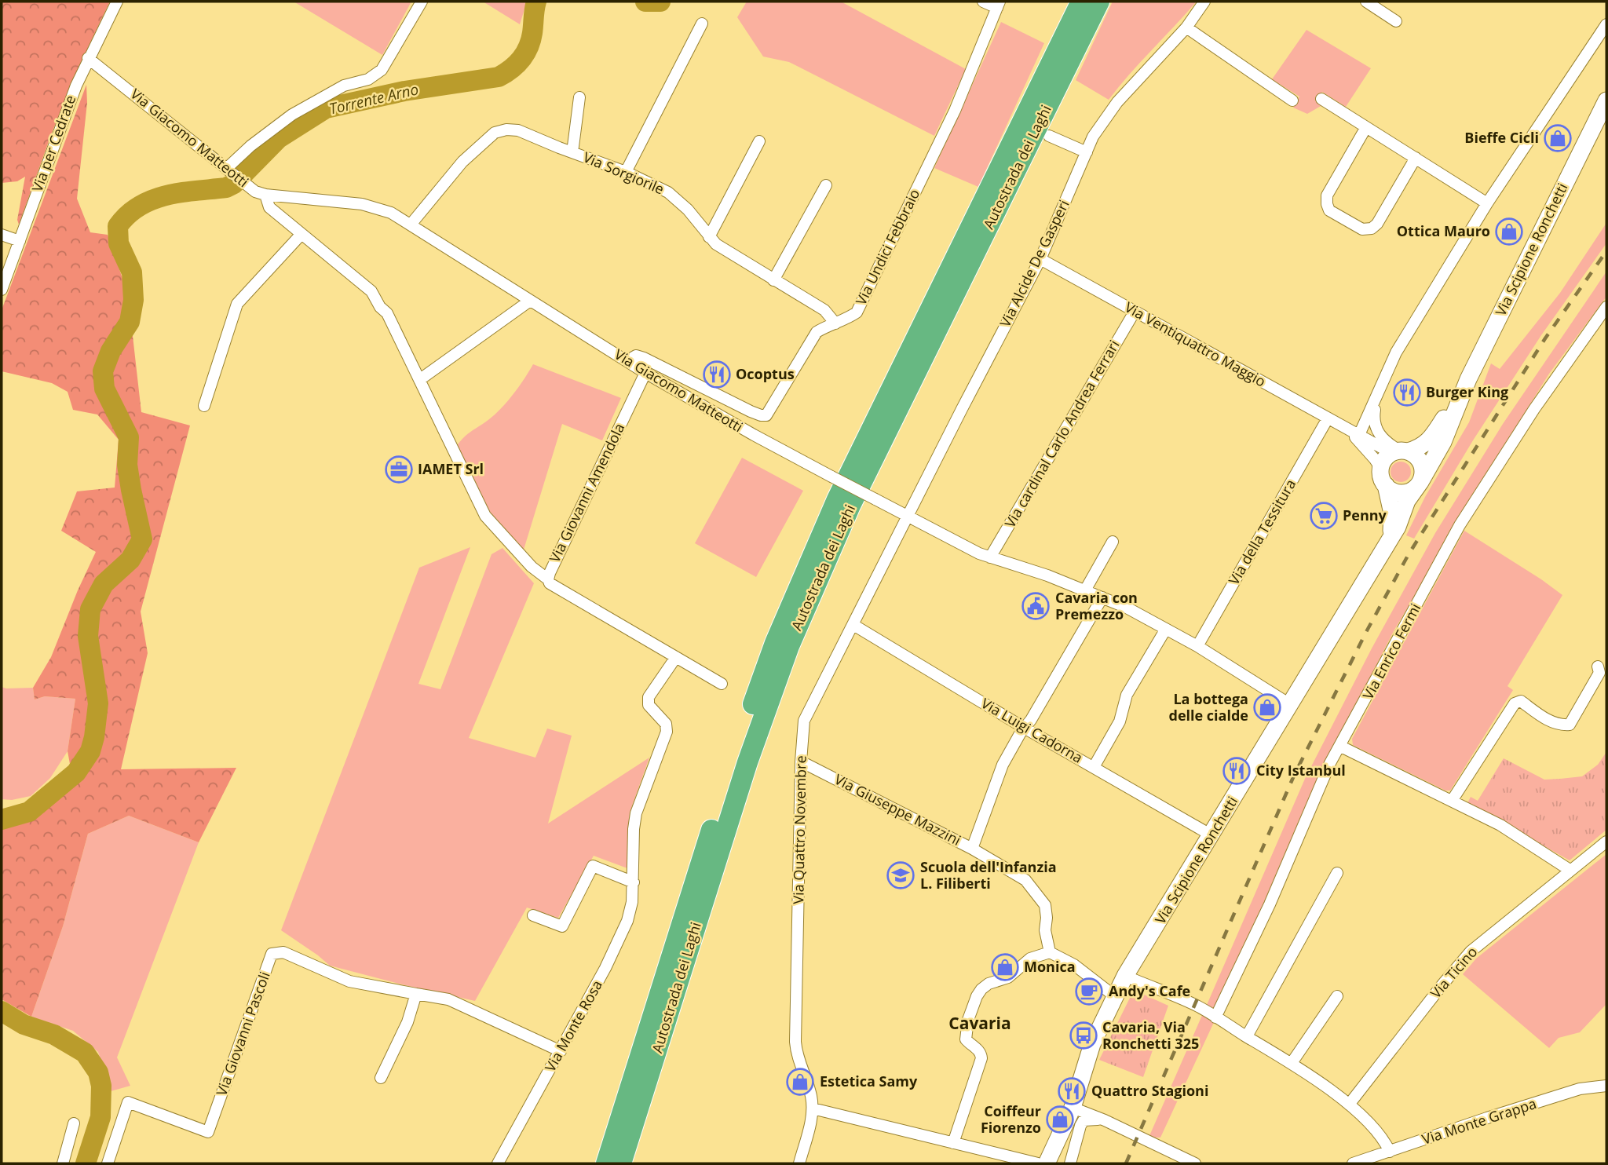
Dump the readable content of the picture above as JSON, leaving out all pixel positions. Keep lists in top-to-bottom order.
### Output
{
  "streets": {
    "highway": ["Autostrada dei Laghi"],
    "main road": ["Via Scipione Ronchetti"],
    "street": [
      "Via Giacomo Matteotti",
      "Via per Cedrate",
      "Via Sorgiorile",
      "Via Undici Febbraio",
      "Via Alcide De Gasperi",
      "Via Ventiquattro Maggio",
      "Via cardinal Carlo Andrea Ferrari",
      "Via Giovanni Amendola",
      "Via della Tessitura",
      "Via Enrico Fermi",
      "Via Luigi Cadorna",
      "Via Giuseppe Mazzini",
      "Via Quattro Novembre",
      "Via Ticino",
      "Via Monte Rosa",
      "Via Giovanni Pascoli",
      "Via Monte Grappa"
    ]
  },
  "crossings": [
    ["Via Giacomo Matteotti", "Via per Cedrate"],
    ["Via Giacomo Matteotti", "Via Sorgiorile"],
    ["Via Giacomo Matteotti", "Via Undici Febbraio"],
    ["Via Giacomo Matteotti", "Via Scipione Ronchetti"],
    ["Via Giacomo Matteotti", "Via Alcide De Gasperi"],
    ["Via Giacomo Matteotti", "Via cardinal Carlo Andrea Ferrari"],
    ["Via Giacomo Matteotti", "Via Giovanni Amendola"],
    ["Via Giacomo Matteotti", "Via della Tessitura"],
    ["Via Giacomo Matteotti", "Via Quattro Novembre"],
    ["Via Sorgiorile", "Via Undici Febbraio"],
    ["Via Scipione Ronchetti", "Via Ventiquattro Maggio"],
    ["Via Scipione Ronchetti", "Via Luigi Cadorna"],
    ["Via Alcide De Gasperi", "Via Ventiquattro Maggio"],
    ["Via Alcide De Gasperi", "Via Quattro Novembre"],
    ["Via Ventiquattro Maggio", "Via cardinal Carlo Andrea Ferrari"],
    ["Via Ventiquattro Maggio", "Via della Tessitura"],
    ["Via Giovanni Amendola", "Via Monte Rosa"],
    ["Via Luigi Cadorna", "Via Quattro Novembre"],
    ["Via Giuseppe Mazzini", "Via Quattro Novembre"],
    ["Via Monte Rosa", "Via Giovanni Pascoli"]
  ],
  "districts": ["Cavaria"],
  "water": ["Torrente Arno"],
  "places": {
    "shop": [
      "Bieffe Cicli",
      "Ottica Mauro",
      "La bottega delle cialde",
      "Monica",
      "Estetica Samy",
      "Coiffeur Fiorenzo"
    ],
    "restaurant": [
      "Ocoptus",
      "Burger King",
      "City Istanbul",
      "Quattro Stagioni"
    ],
    "office": ["IAMET Srl"],
    "supermarket": ["Penny"],
    "public building": ["Cavaria con Premezzo"],
    "school or university": ["Scuola dell'Infanzia L. Filiberti"],
    "cafe": ["Andy's Cafe"],
    "bus stop": ["Cavaria, Via Ronchetti 325"]
  }
}
